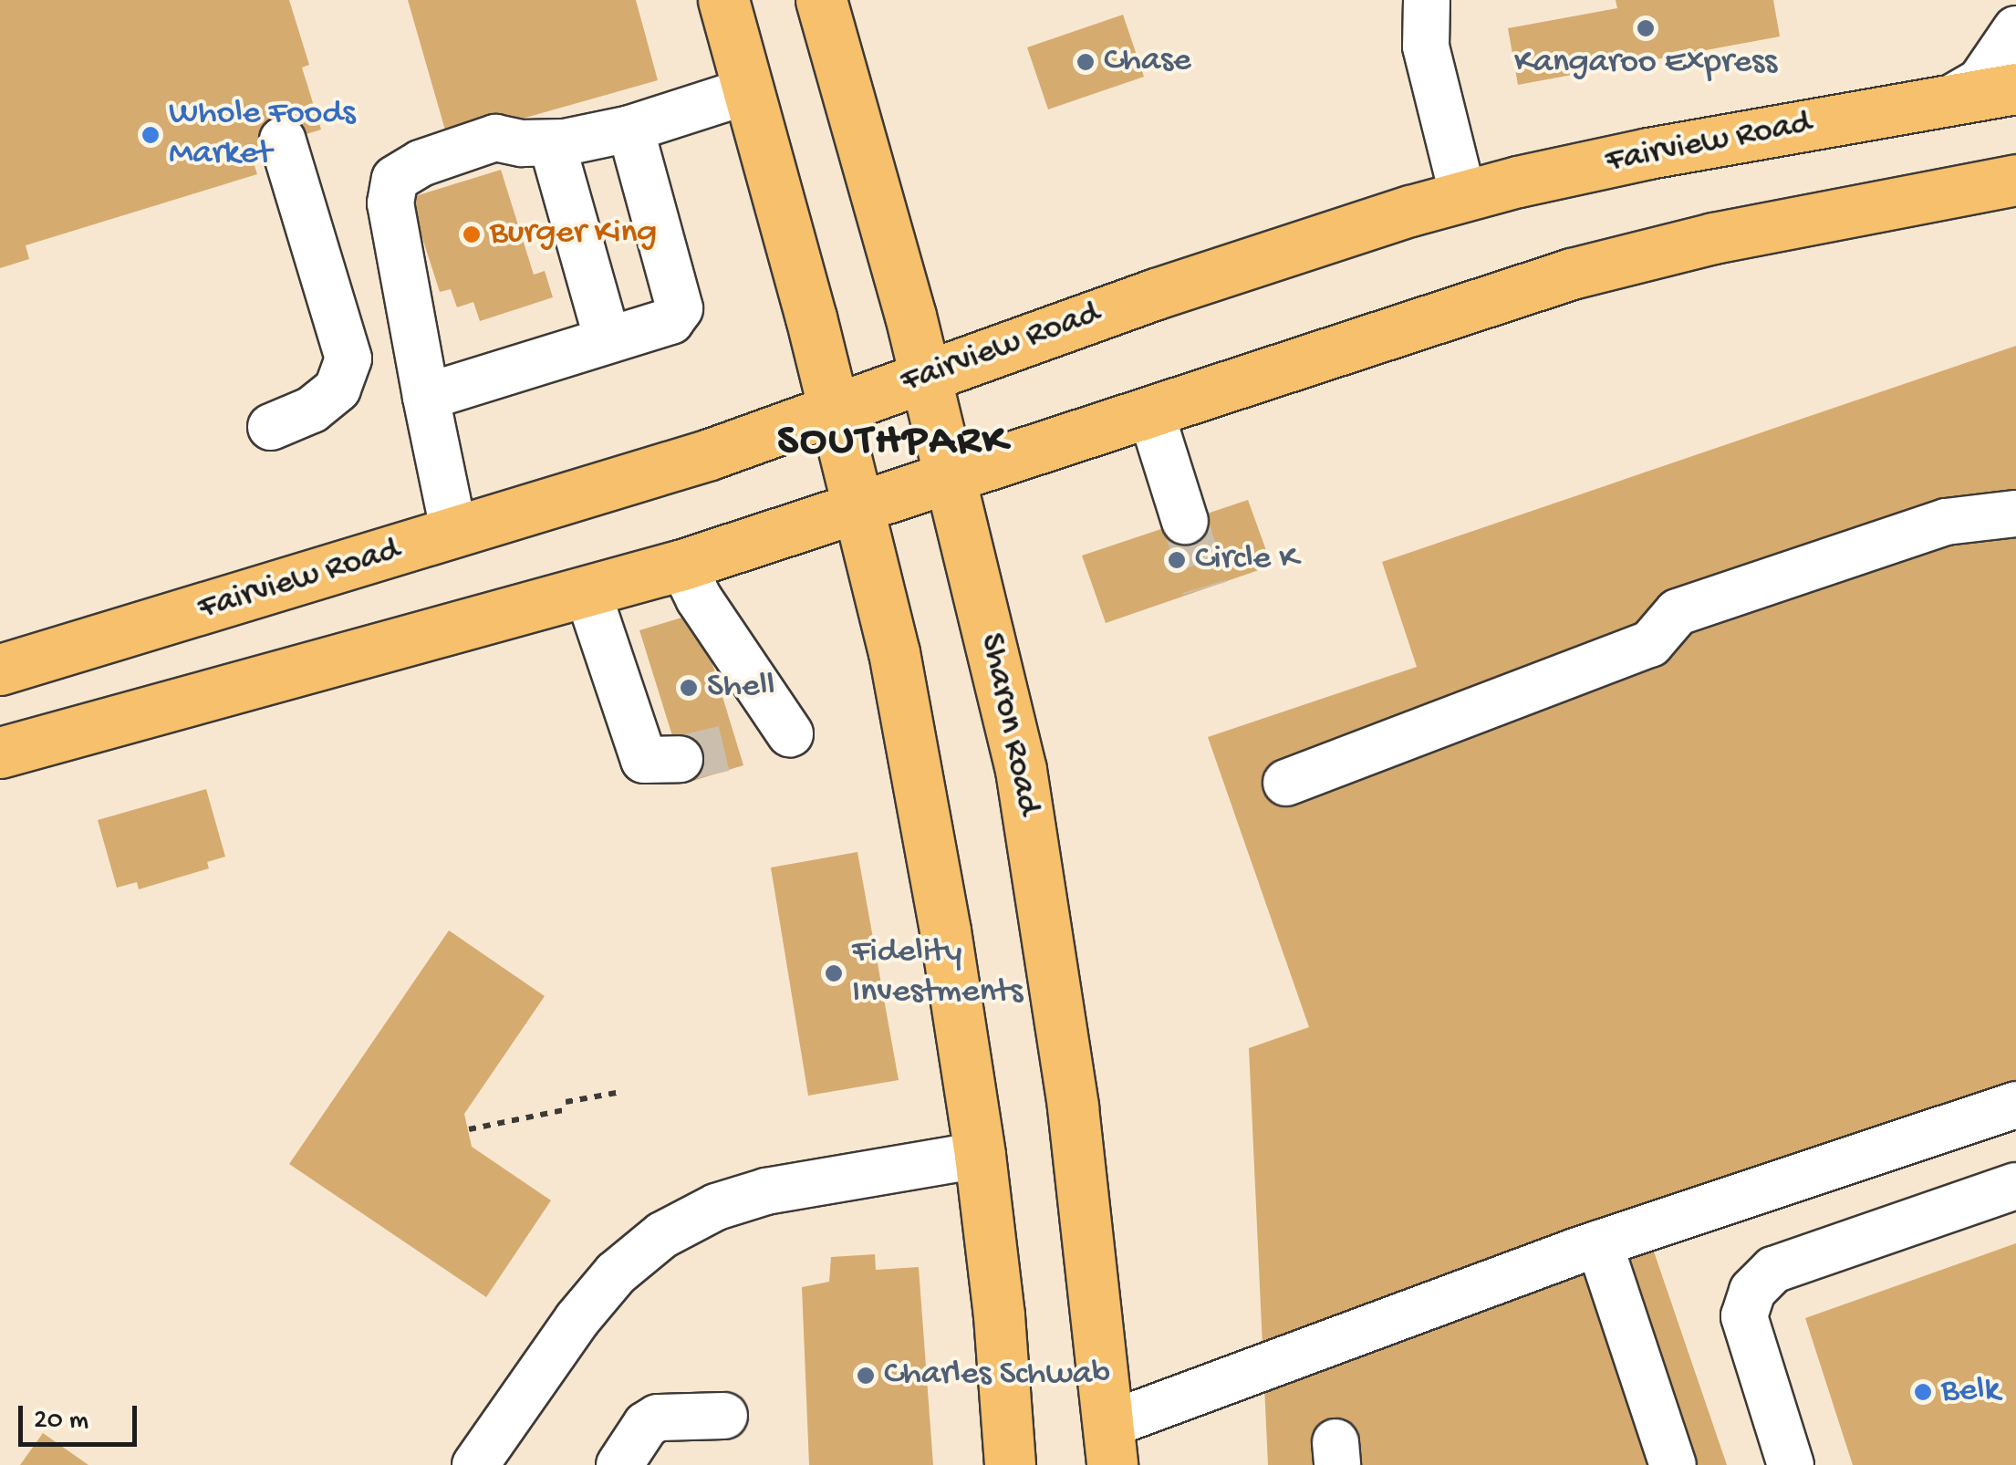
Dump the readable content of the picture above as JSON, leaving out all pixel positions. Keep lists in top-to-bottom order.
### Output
{
  "streets": {
    "main road": ["Fairview Road", "Sharon Road"]
  },
  "crossings": [
    ["Fairview Road", "Sharon Road"]
  ],
  "districts": ["SOUTHPARK"],
  "places": [
    "Kangaroo Express",
    "Chase",
    "Whole Foods Market",
    "Burger King",
    "Circle K",
    "Shell",
    "Fidelity Investments",
    "Charles Schwab",
    "Belk"
  ],
  "scale_bar": "20 m"
}
